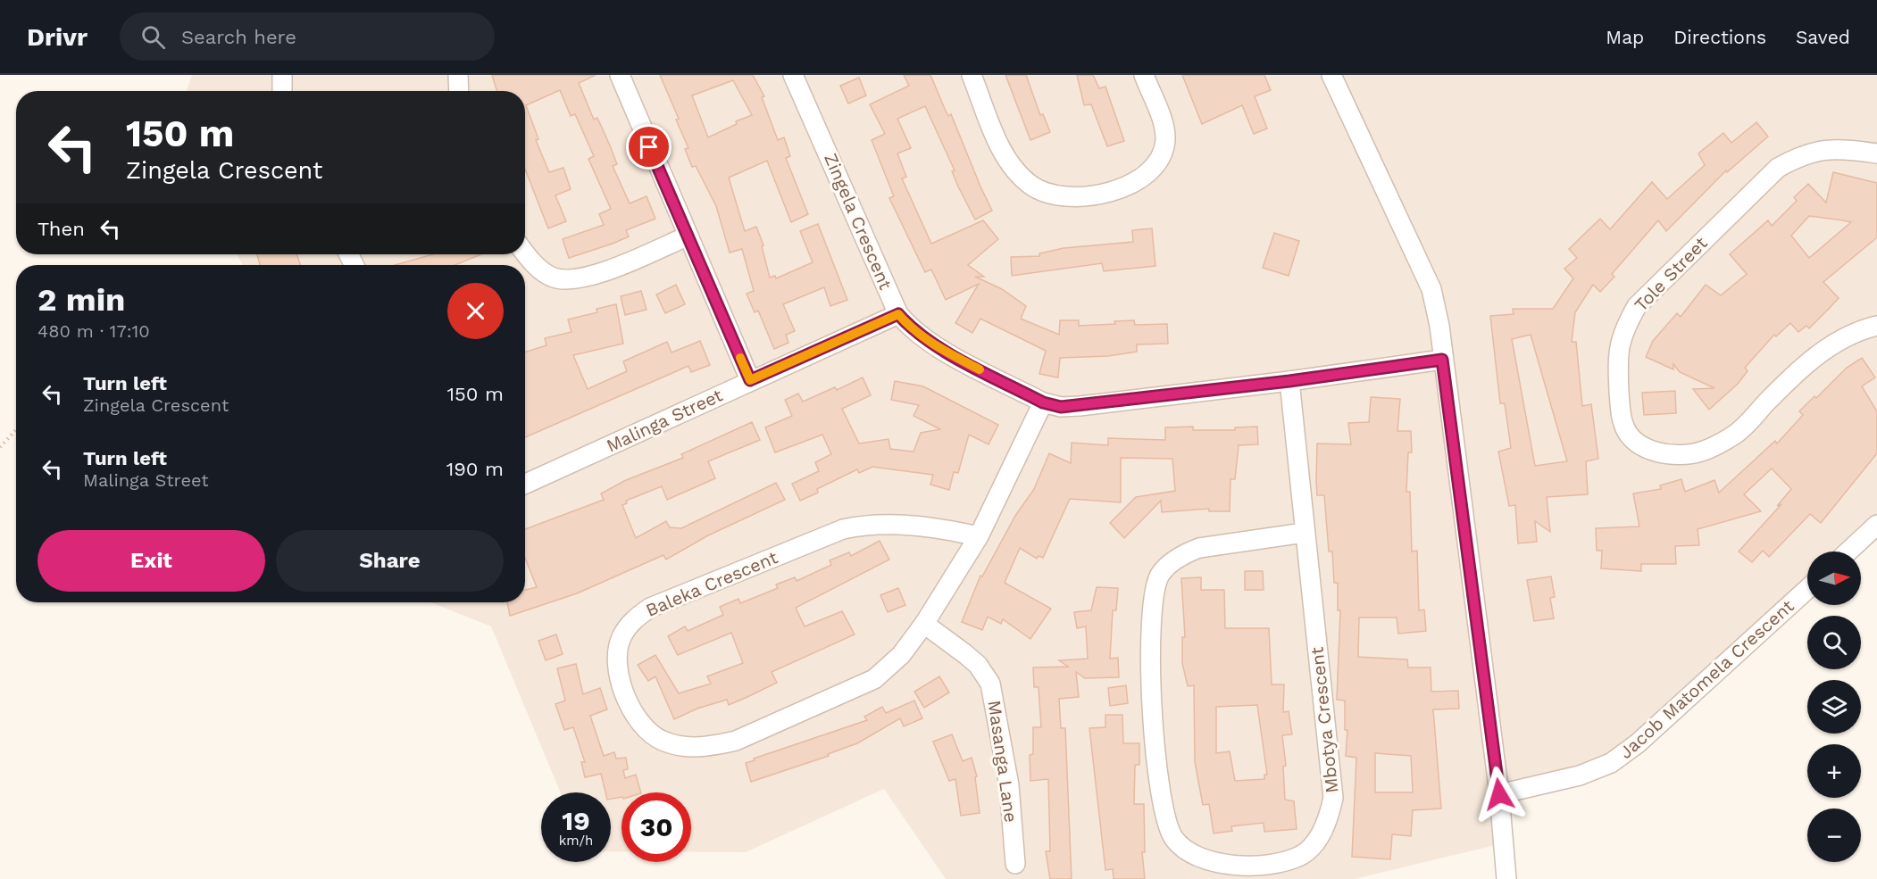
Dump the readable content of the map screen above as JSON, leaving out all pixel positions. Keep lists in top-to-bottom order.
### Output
{
  "streets": {
    "street": [
      "Zingela Crescent",
      "Tole Street",
      "Malinga Street",
      "Baleka Crescent",
      "Jacob Matomela Crescent",
      "Mbotya Crescent",
      "Masanga Lane"
    ]
  },
  "crossings": [
    ["Zingela Crescent", "Malinga Street"],
    ["Zingela Crescent", "Baleka Crescent"],
    ["Zingela Crescent", "Mbotya Crescent"],
    ["Baleka Crescent", "Masanga Lane"]
  ],
  "north": "right",
  "page": {
    "header": "Drivr",
    "search": "Search here",
    "nav": ["Map", "Directions", "Saved"],
    "turn": ["150 m", "Zingela Crescent"],
    "then": "Then",
    "heading": ["2 min", "480 m · 17:10"],
    "list": [
      {
        "name": "Turn left",
        "note": "Zingela Crescent",
        "value": "150 m"
      },
      {
        "name": "Turn left",
        "note": "Malinga Street",
        "value": "190 m"
      }
    ],
    "buttons": ["Exit", "Share"],
    "map_buttons": ["+", "−"],
    "speed": "19 km/h",
    "limit": "30"
  }
}
